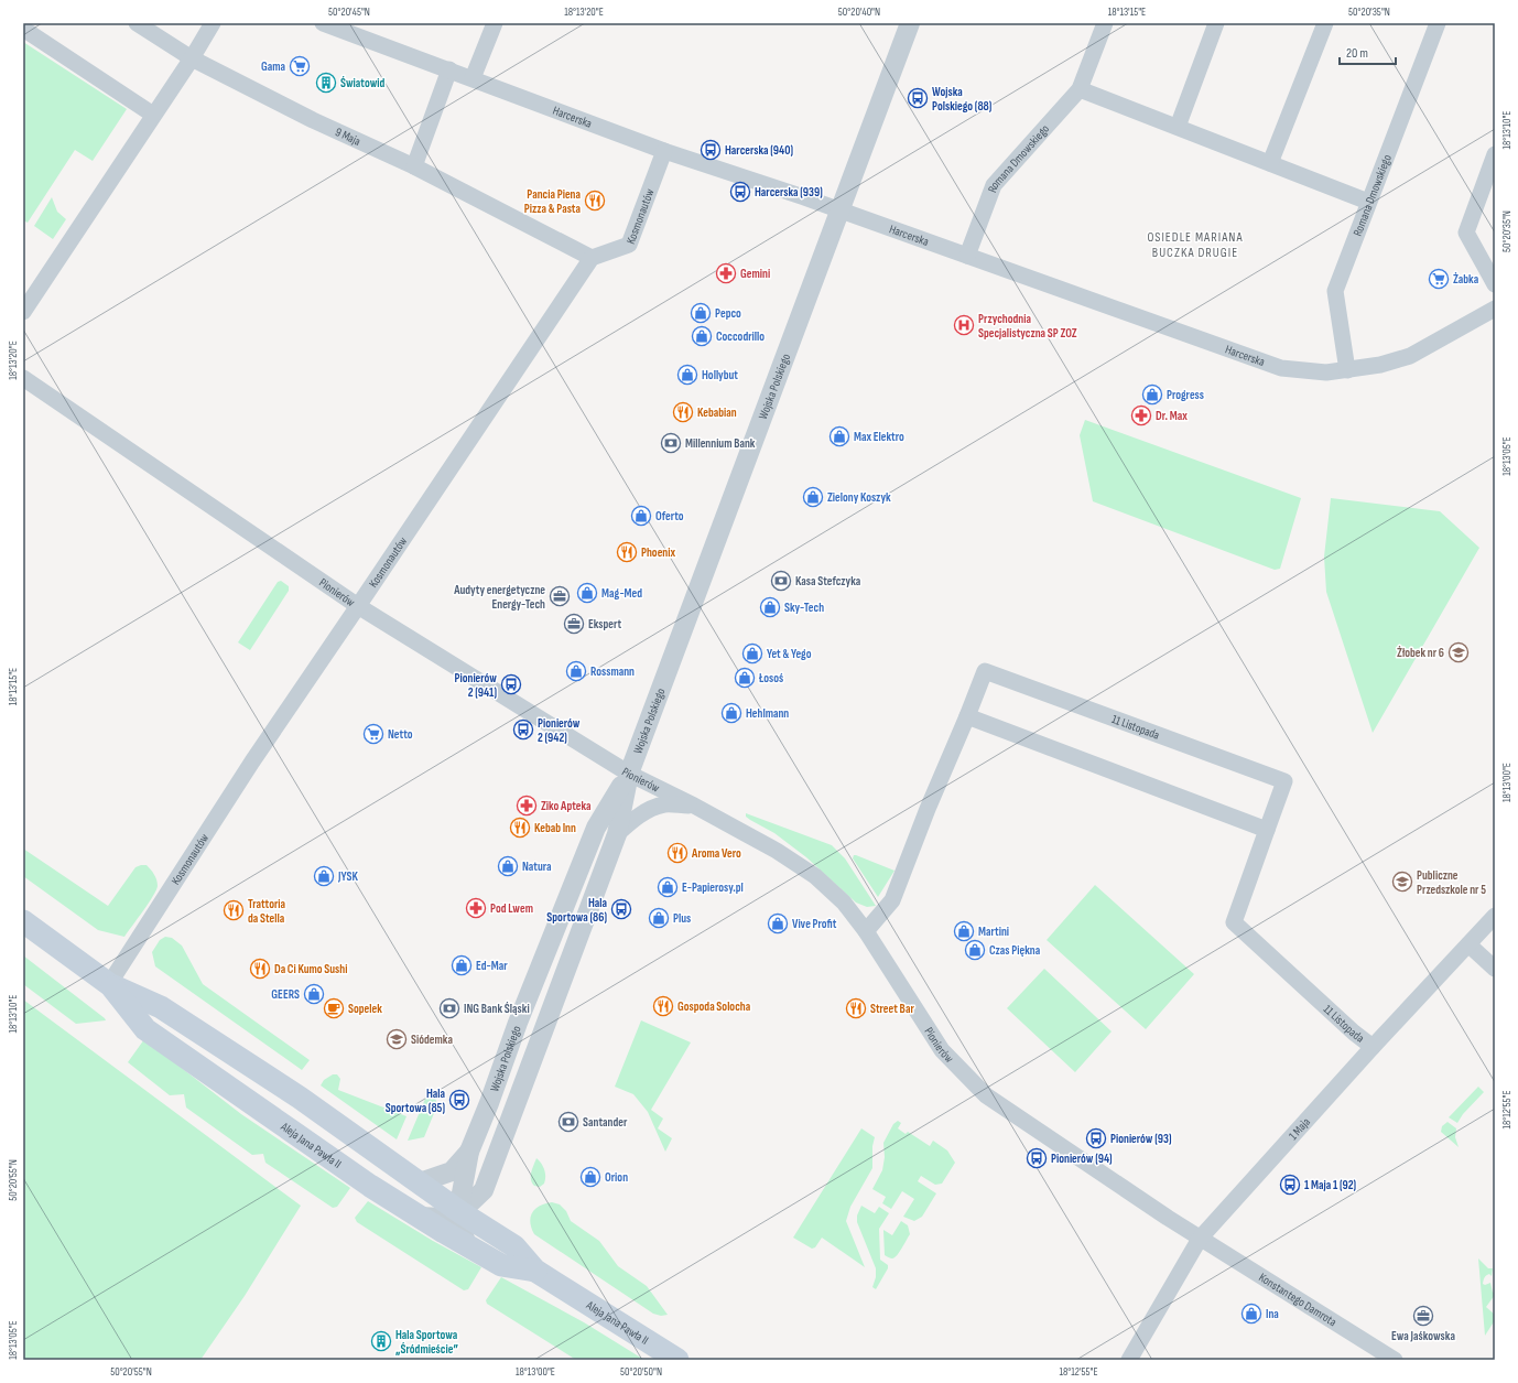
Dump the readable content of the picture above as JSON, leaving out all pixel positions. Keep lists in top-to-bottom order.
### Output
{
  "streets": {
    "main road": ["Aleja Jana Pawła II"],
    "street": [
      "Harcerska",
      "9 Maja",
      "Romana Dmowskiego",
      "Kosmonautów",
      "Wojska Polskiego",
      "Pionierów",
      "11 Listopada",
      "1 Maja",
      "Konstantego Damrota"
    ]
  },
  "crossings": [
    ["Harcerska", "Romana Dmowskiego"],
    ["Harcerska", "Kosmonautów"],
    ["Harcerska", "Wojska Polskiego"],
    ["9 Maja", "Kosmonautów"],
    ["Kosmonautów", "Pionierów"],
    ["Kosmonautów", "Aleja Jana Pawła II"],
    ["Wojska Polskiego", "Pionierów"],
    ["Wojska Polskiego", "Aleja Jana Pawła II"],
    ["Pionierów", "11 Listopada"],
    ["Pionierów", "1 Maja"],
    ["Pionierów", "Konstantego Damrota"],
    ["11 Listopada", "1 Maja"],
    ["1 Maja", "Konstantego Damrota"]
  ],
  "districts": ["OSIEDLE MARIANA BUCZKA DRUGIE"],
  "places": {
    "supermarket": ["Gama", "Żabka", "Netto"],
    "building": ["Światowid", "Hala Sportowa „Śródmieście”"],
    "bus stop": [
      "Wojska Polskiego (88)",
      "Harcerska (940)",
      "Harcerska (939)",
      "Pionierów 2 (941)",
      "Pionierów 2 (942)",
      "Hala Sportowa (86)",
      "Hala Sportowa (85)",
      "Pionierów (93)",
      "Pionierów (94)",
      "1 Maja 1 (92)"
    ],
    "restaurant": [
      "Pancia Piena Pizza & Pasta",
      "Kebabian",
      "Phoenix",
      "Kebab Inn",
      "Aroma Vero",
      "Trattoria da Stella",
      "Da Ci Kumo Sushi",
      "Gospoda Solocha",
      "Street Bar"
    ],
    "pharmacy": [
      "Gemini",
      "Dr. Max",
      "Ziko Apteka",
      "Pod Lwem"
    ],
    "shop": [
      "Pepco",
      "Coccodrillo",
      "Hollybut",
      "Progress",
      "Max Elektro",
      "Zielony Koszyk",
      "Oferto",
      "Mag-Med",
      "Sky-Tech",
      "Yet & Yego",
      "Rossmann",
      "Łosoś",
      "Hehlmann",
      "Natura",
      "JYSK",
      "E-Papierosy.pl",
      "Plus",
      "Vive Profit",
      "Martini",
      "Czas Piękna",
      "Ed-Mar",
      "GEERS",
      "Orion",
      "Ina"
    ],
    "hospital": ["Przychodnia Specjalistyczna SP ZOZ"],
    "bank": [
      "Millennium Bank",
      "Kasa Stefczyka",
      "ING Bank Śląski",
      "Santander"
    ],
    "office": ["Audyty energetyczne Energy-Tech", "Ekspert", "Ewa Jaśkowska"],
    "school or university": ["Żłobek nr 6", "Publiczne Przedszkole nr 5", "Siódemka"],
    "cafe": ["Sopelek"]
  },
  "scale_bar": "20 m",
  "coordinates": [
    "50°20'45\"N",
    "18°13'20\"E",
    "50°20'40\"N",
    "18°13'15\"E",
    "50°20'35\"N",
    "18°13'10\"E",
    "18°13'05\"E",
    "18°13'00\"E",
    "18°12'55\"E",
    "50°20'55\"N",
    "50°20'50\"N"
  ]
}
